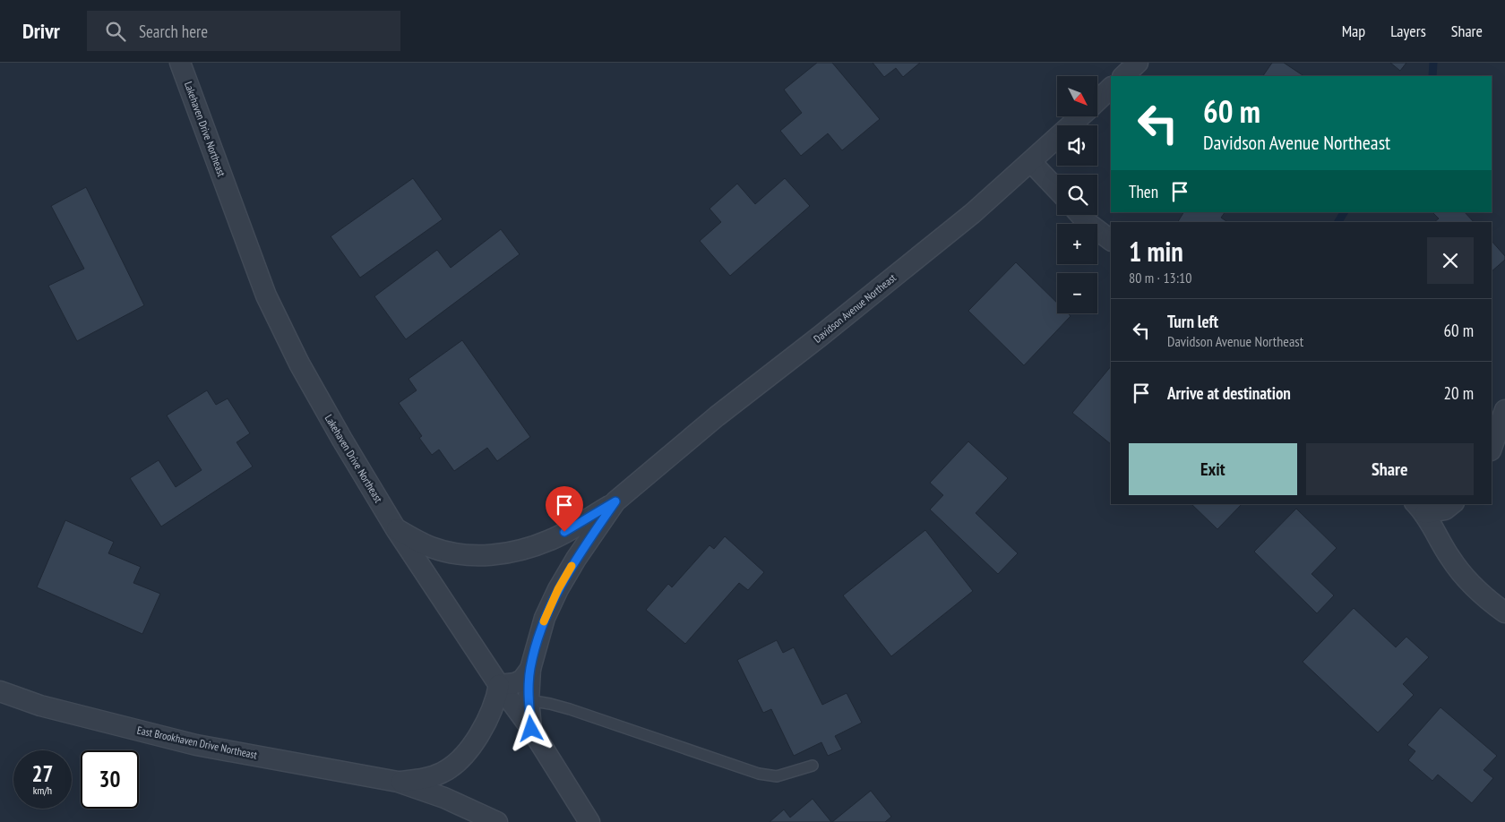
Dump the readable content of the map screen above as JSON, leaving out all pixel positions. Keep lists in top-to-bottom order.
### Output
{
  "streets": {
    "street": ["Lakehaven Drive Northeast", "Davidson Avenue Northeast", "East Brookhaven Drive Northeast"]
  },
  "crossings": [
    ["Lakehaven Drive Northeast", "Davidson Avenue Northeast"],
    ["Lakehaven Drive Northeast", "East Brookhaven Drive Northeast"]
  ],
  "north": "bottom right",
  "page": {
    "header": "Drivr",
    "search": "Search here",
    "nav": ["Map", "Layers", "Share"],
    "map_buttons": ["+", "−"],
    "turn": ["60 m", "Davidson Avenue Northeast"],
    "then": "Then",
    "heading": ["1 min", "80 m · 13:10"],
    "list": [
      {
        "name": "Turn left",
        "note": "Davidson Avenue Northeast",
        "value": "60 m"
      },
      {
        "name": "Arrive at destination",
        "value": "20 m"
      }
    ],
    "buttons": ["Exit", "Share"],
    "speed": "27 km/h",
    "limit": "30"
  }
}
